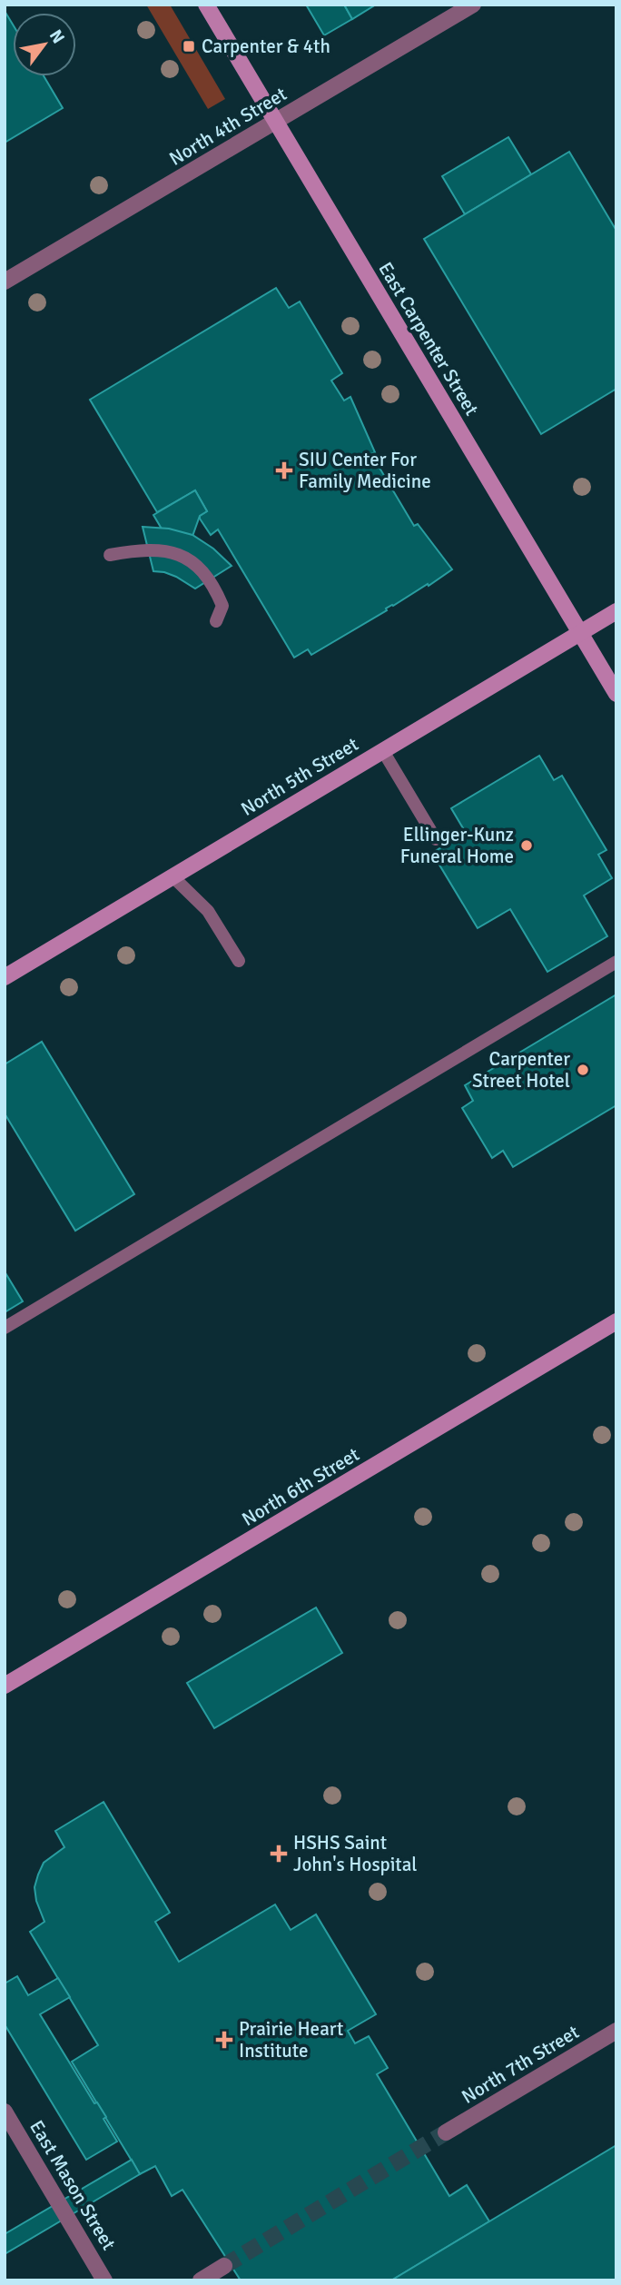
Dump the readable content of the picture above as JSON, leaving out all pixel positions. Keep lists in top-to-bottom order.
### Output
{
  "streets": {
    "main road": ["East Carpenter Street", "North 5th Street", "North 6th Street"],
    "street": ["North 4th Street", "North 7th Street", "East Mason Street"]
  },
  "crossings": [
    ["North 4th Street", "East Carpenter Street"],
    ["East Carpenter Street", "North 5th Street"]
  ],
  "places": {
    "transit": ["Carpenter & 4th"],
    "health": ["SIU Center For Family Medicine", "HSHS Saint John's Hospital", "Prairie Heart Institute"],
    "other": ["Ellinger-Kunz Funeral Home", "Carpenter Street Hotel"]
  },
  "north": "top right"
}
